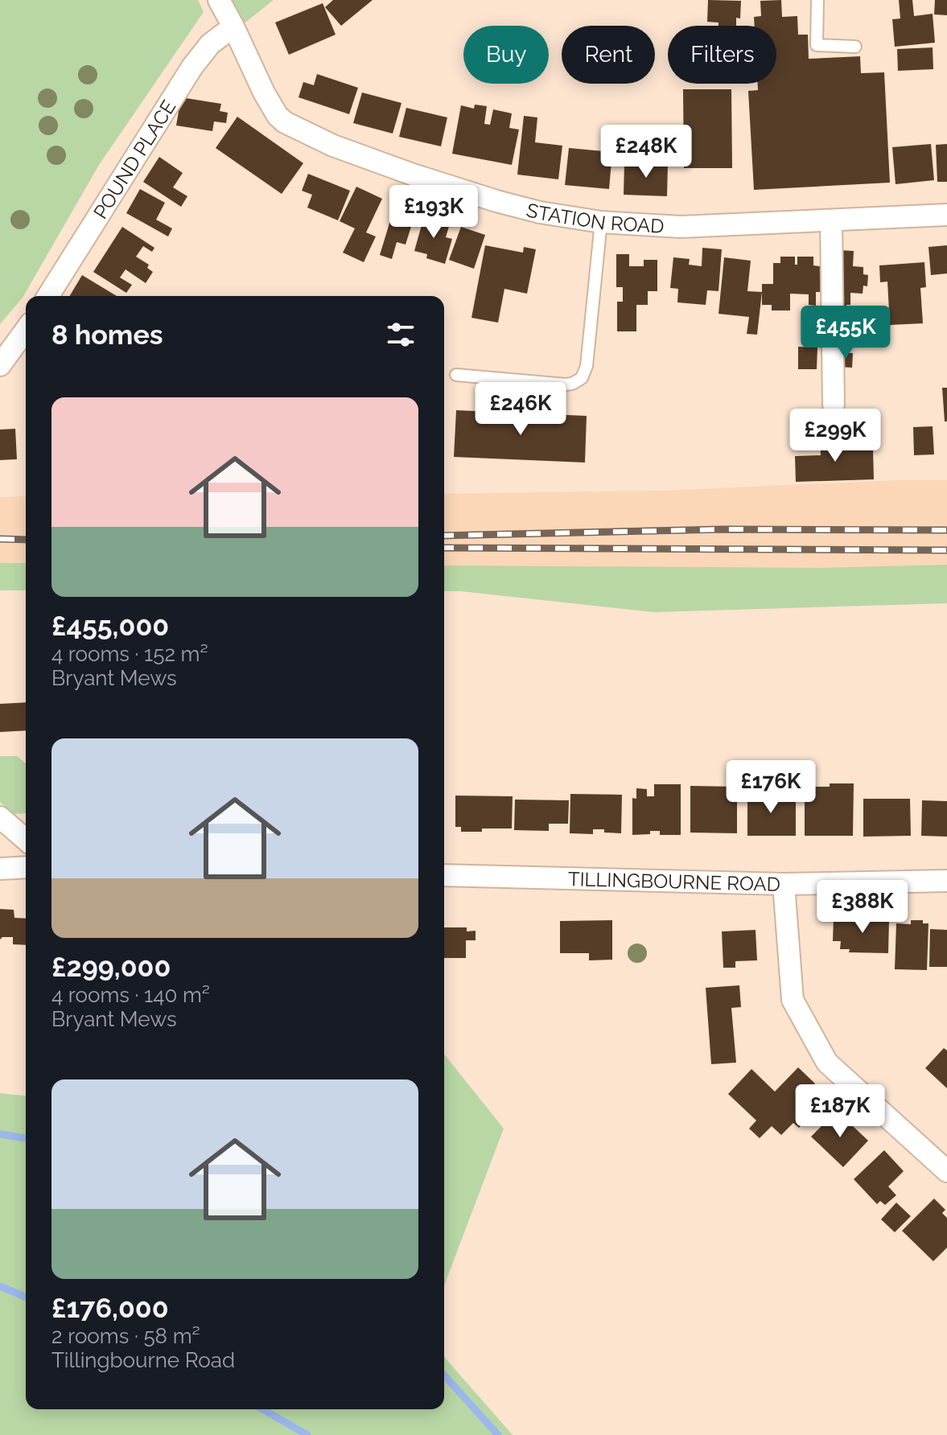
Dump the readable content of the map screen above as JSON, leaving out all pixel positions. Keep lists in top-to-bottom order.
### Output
{
  "streets": {
    "street": ["POUND PLACE", "STATION ROAD", "TILLINGBOURNE ROAD"]
  },
  "crossings": [
    ["POUND PLACE", "STATION ROAD"]
  ],
  "page": {
    "chip": ["Buy", "Rent", "Filters"],
    "price": [
      "£248K",
      "£193K",
      "£455K",
      "£246K",
      "£299K",
      "£176K",
      "£388K",
      "£187K"
    ],
    "heading": "8 homes",
    "list": [
      {
        "name": "£455,000",
        "note": "4 rooms · 152 m² · Bryant Mews"
      },
      {
        "name": "£299,000",
        "note": "4 rooms · 140 m² · Bryant Mews"
      },
      {
        "name": "£176,000",
        "note": "2 rooms · 58 m² · Tillingbourne Road"
      }
    ]
  }
}
